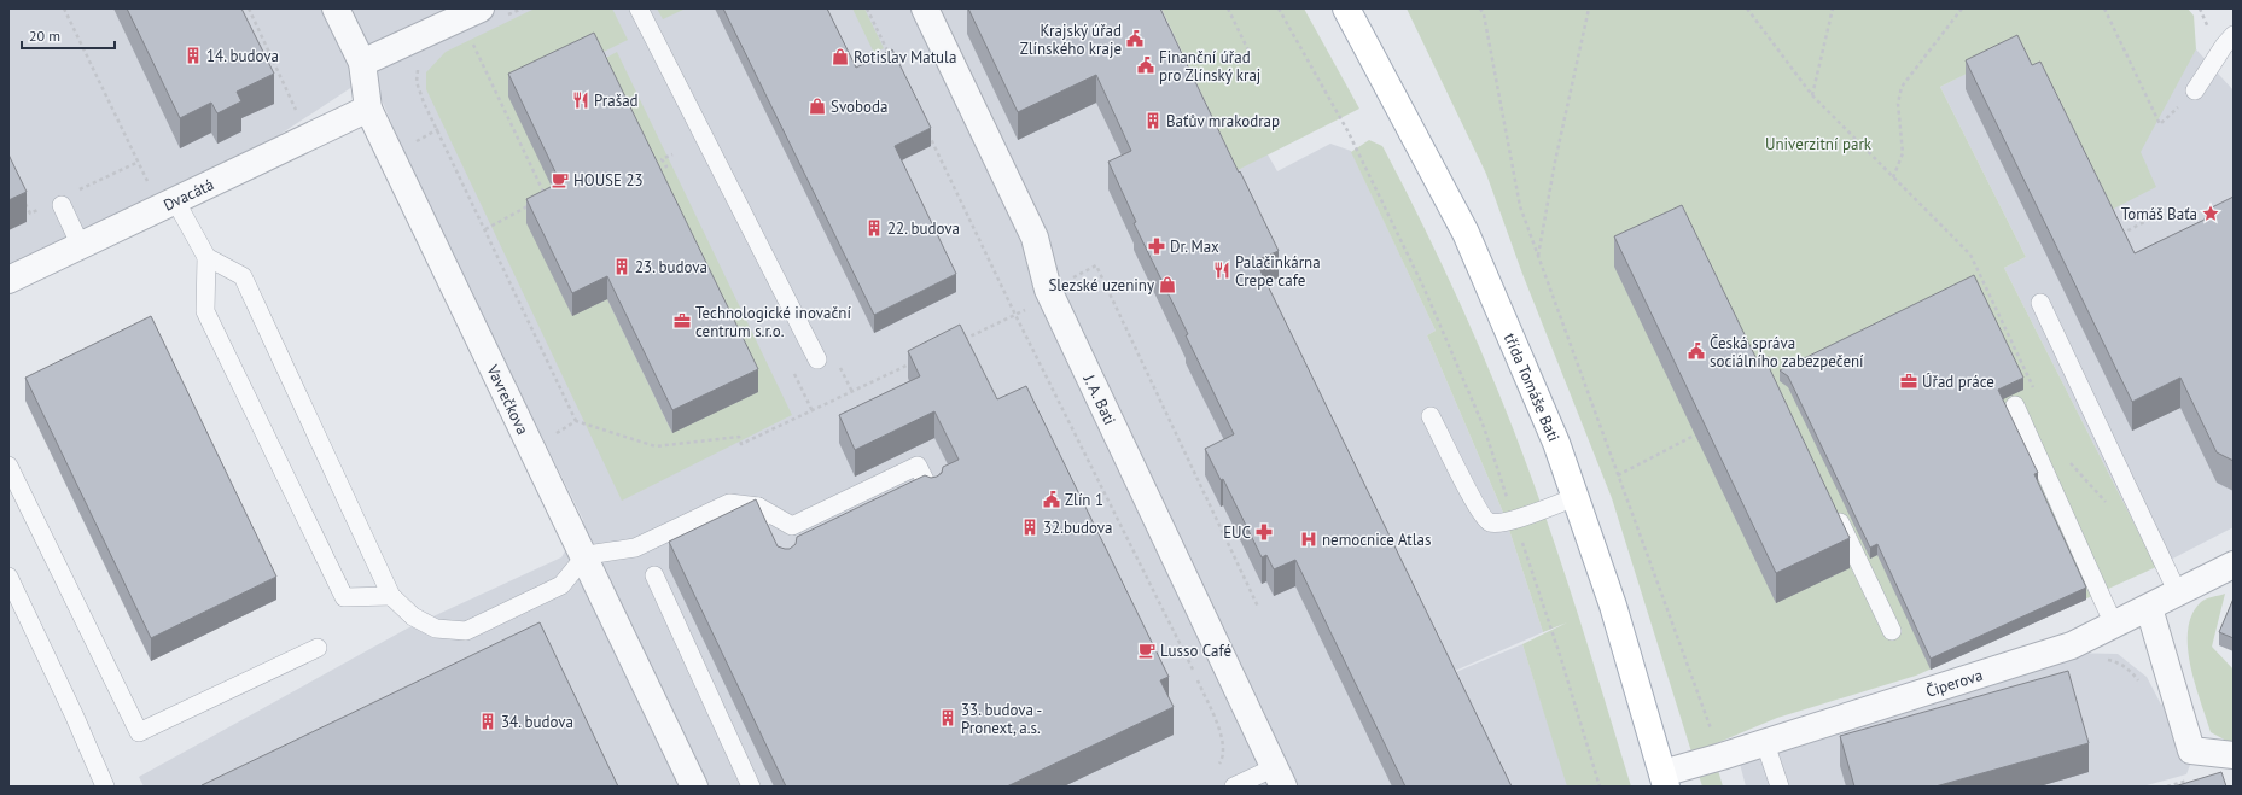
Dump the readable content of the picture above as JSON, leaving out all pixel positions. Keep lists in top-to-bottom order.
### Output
{
  "streets": {
    "main road": ["třída Tomáše Bati"],
    "street": [
      "Dvacátá",
      "Vavrečkova",
      "J. A. Bati",
      "Čiperova"
    ]
  },
  "crossings": [
    ["Dvacátá", "Vavrečkova"],
    ["třída Tomáše Bati", "Čiperova"]
  ],
  "parks": ["Univerzitní park"],
  "places": {
    "public building": [
      "Krajský úřad Zlínského kraje",
      "Finanční úřad pro Zlínský kraj",
      "Česká správa sociálního zabezpečení",
      "Zlín 1"
    ],
    "building": [
      "14. budova",
      "Baťův mrakodrap",
      "22. budova",
      "23. budova",
      "32.budova",
      "33. budova - Pronext, a.s.",
      "34. budova"
    ],
    "shop": ["Rotislav Matula", "Svoboda", "Slezské uzeniny"],
    "restaurant": ["Prašad", "Palačinkárna Crepe cafe"],
    "cafe": ["HOUSE 23", "Lusso Café"],
    "place": ["Tomáš Baťa"],
    "pharmacy": ["Dr. Max", "EUC"],
    "office": ["Technologické inovační centrum s.r.o.", "Úřad práce"],
    "hospital": ["nemocnice Atlas"]
  },
  "scale_bar": "20 m"
}
